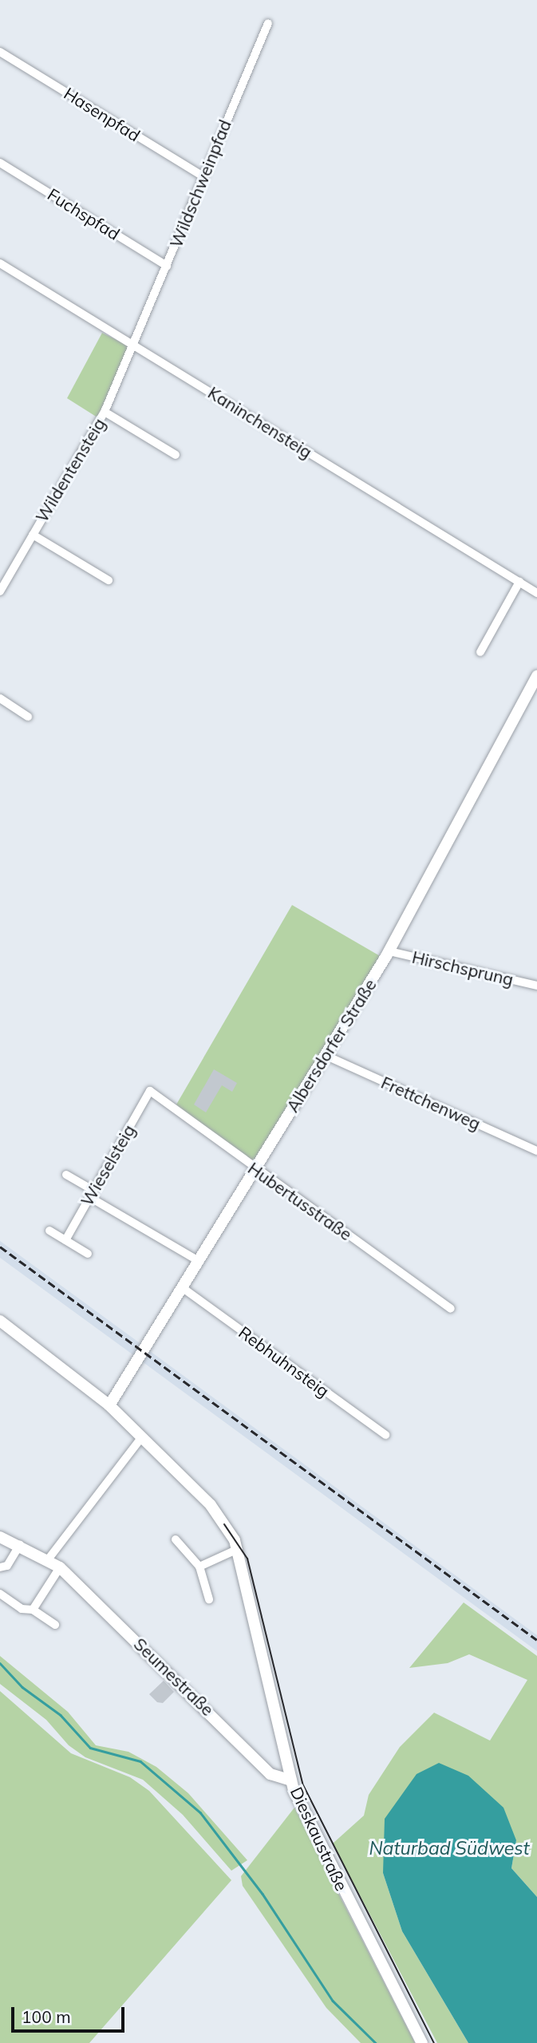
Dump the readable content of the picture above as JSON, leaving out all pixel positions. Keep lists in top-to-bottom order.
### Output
{
  "streets": {
    "street": [
      "Hasenpfad",
      "Wildschweinpfad",
      "Fuchspfad",
      "Kaninchensteig",
      "Wildentensteig",
      "Hirschsprung",
      "Albersdorfer Straße",
      "Frettchenweg",
      "Wieselsteig",
      "Hubertusstraße",
      "Rebhuhnsteig",
      "Seumestraße",
      "Dieskaustraße"
    ]
  },
  "crossings": [
    ["Hasenpfad", "Wildschweinpfad"],
    ["Wildschweinpfad", "Fuchspfad"],
    ["Wildschweinpfad", "Kaninchensteig"],
    ["Wildschweinpfad", "Wildentensteig"],
    ["Kaninchensteig", "Wildentensteig"],
    ["Hirschsprung", "Albersdorfer Straße"],
    ["Albersdorfer Straße", "Frettchenweg"],
    ["Albersdorfer Straße", "Hubertusstraße"],
    ["Albersdorfer Straße", "Rebhuhnsteig"],
    ["Albersdorfer Straße", "Dieskaustraße"],
    ["Wieselsteig", "Hubertusstraße"],
    ["Seumestraße", "Dieskaustraße"]
  ],
  "water": ["Naturbad Südwest"],
  "scale_bar": "100 m"
}
